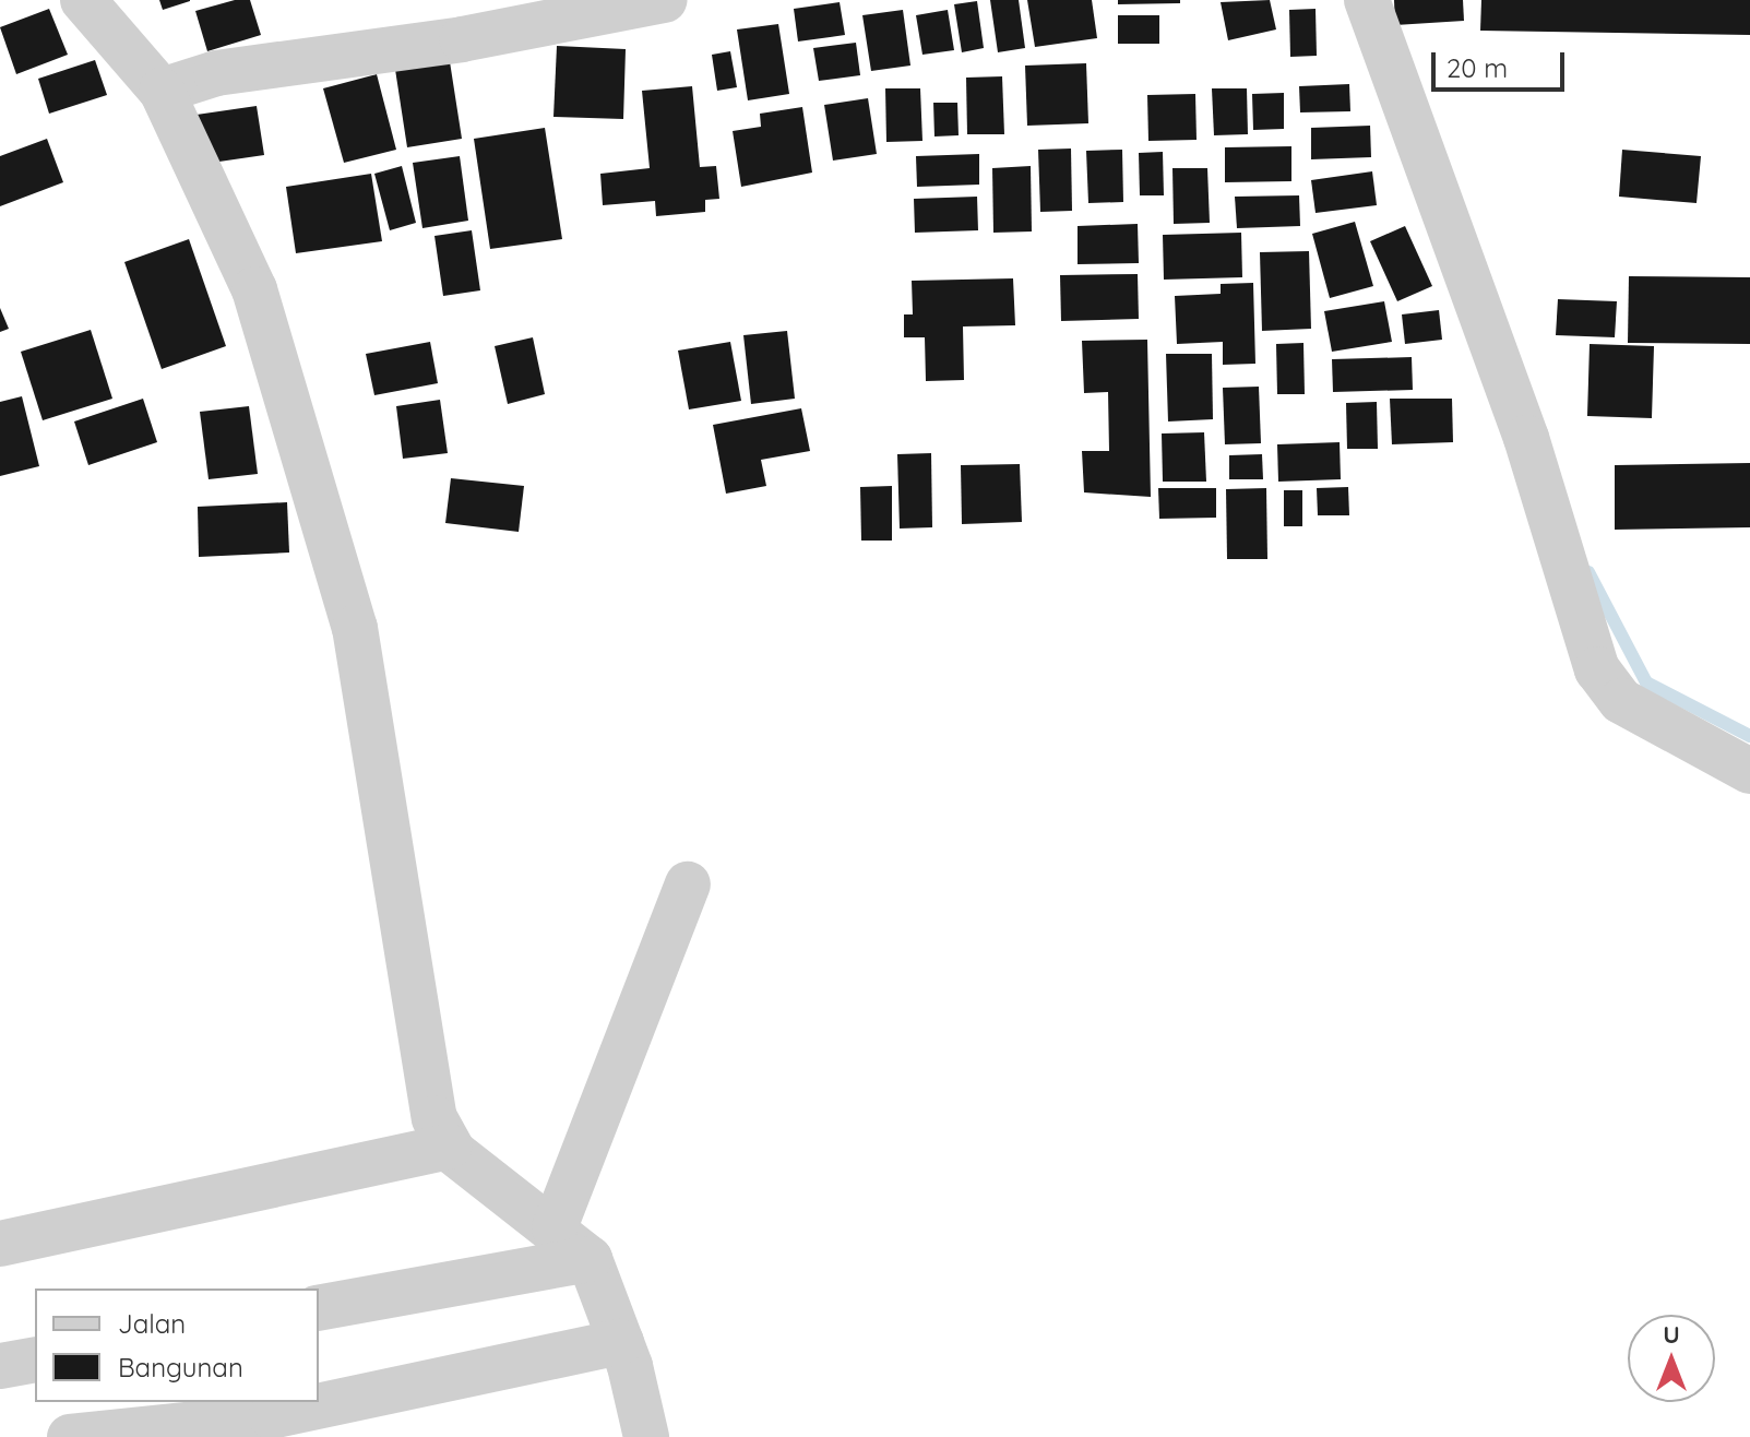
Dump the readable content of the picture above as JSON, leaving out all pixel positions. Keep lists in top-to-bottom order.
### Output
{
  "legend": ["Jalan", "Bangunan"],
  "scale_bar": "20 m",
  "north": "top"
}
